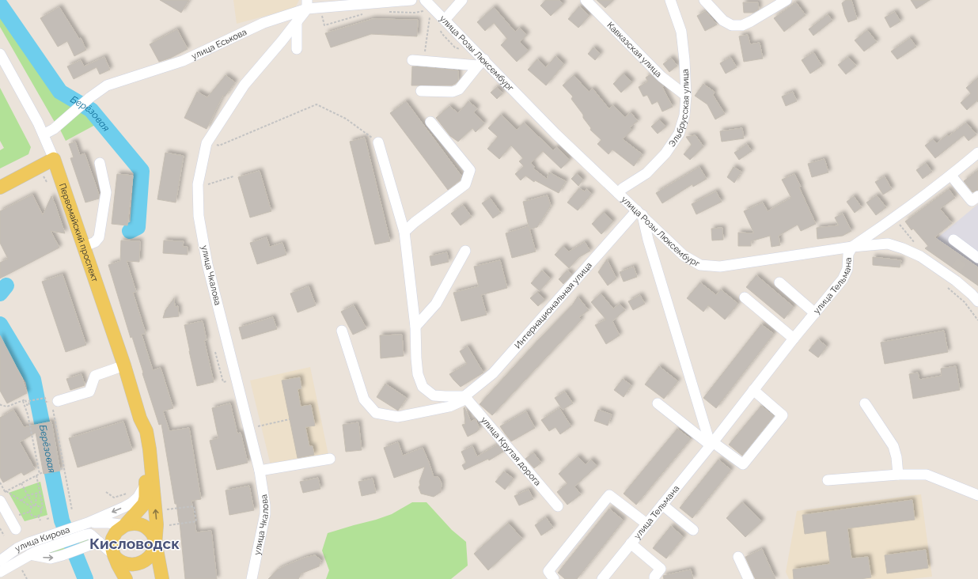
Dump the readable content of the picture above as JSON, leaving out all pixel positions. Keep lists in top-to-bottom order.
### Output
{
  "streets": {
    "main road": ["Первомайский проспект"],
    "street": [
      "улица Еськова",
      "Кавказская улица",
      "улица Розы Люксембург",
      "Эльбрусская улица",
      "улица Чкалова",
      "улица Тельмана",
      "Интернациональная улица",
      "улица Крутая дорога",
      "улица Кирова"
    ]
  },
  "crossings": [
    ["улица Еськова", "Первомайский проспект"],
    ["улица Еськова", "улица Чкалова"],
    ["Кавказская улица", "Эльбрусская улица"],
    ["улица Розы Люксембург", "Эльбрусская улица"],
    ["улица Розы Люксембург", "улица Тельмана"],
    ["улица Розы Люксембург", "Интернациональная улица"],
    ["Интернациональная улица", "улица Крутая дорога"]
  ],
  "districts": ["Кисловодск"],
  "water": ["Берёзовая"]
}
